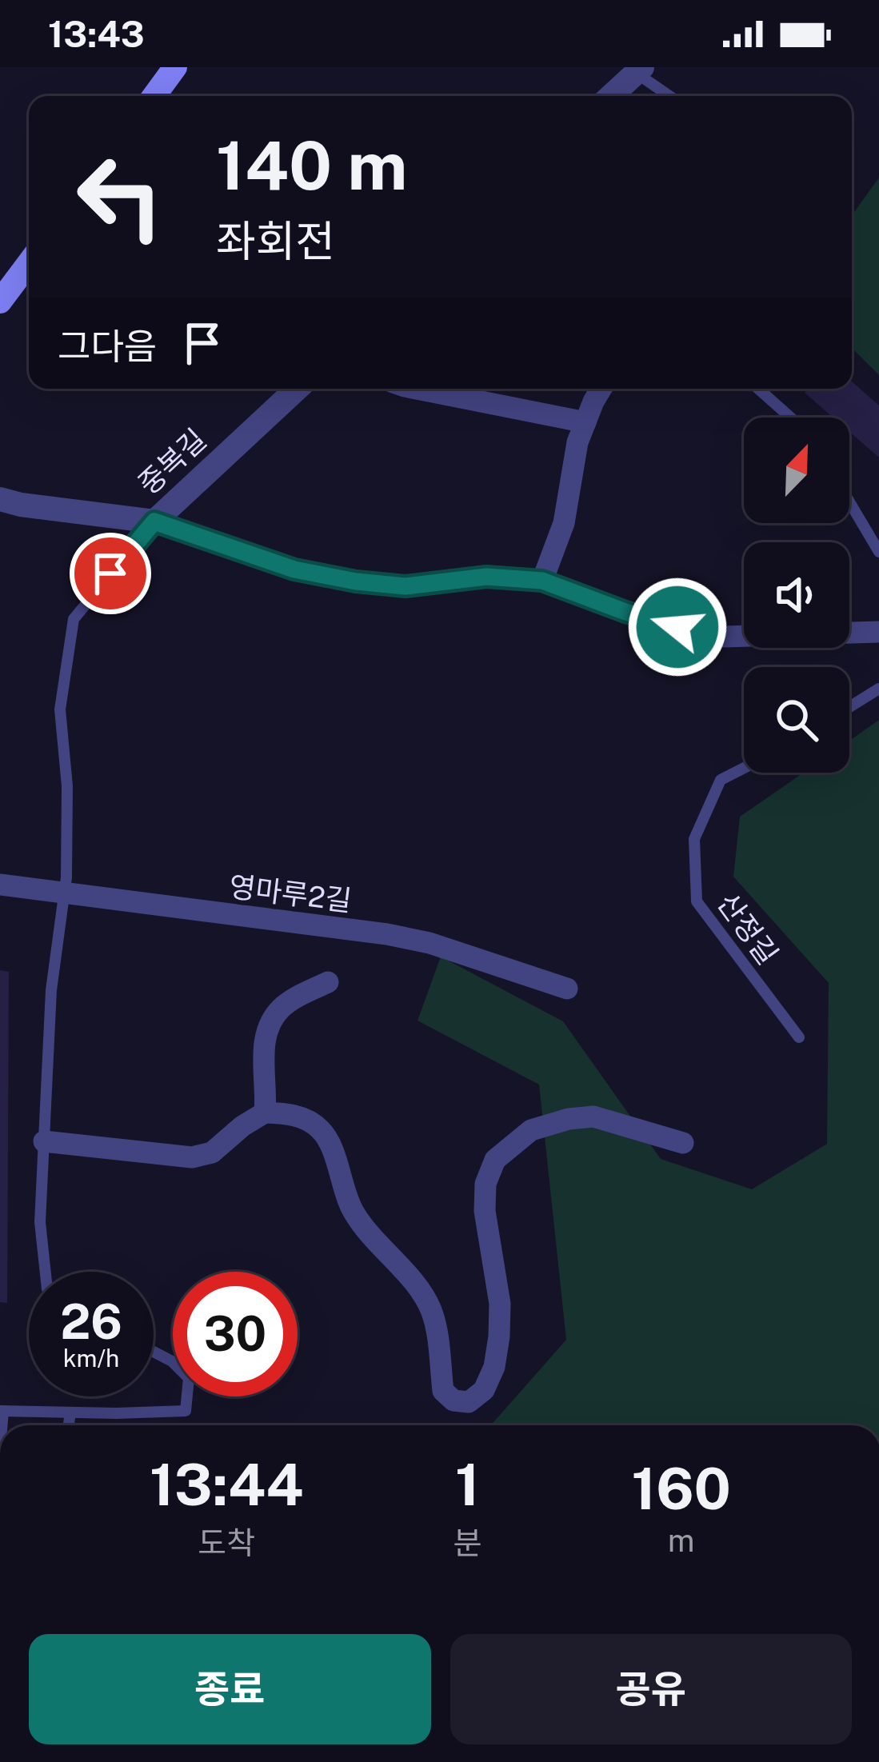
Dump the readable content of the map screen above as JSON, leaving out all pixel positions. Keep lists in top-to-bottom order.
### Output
{
  "streets": {
    "street": ["중복길", "영마루2길"],
    "lane": ["산정길"]
  },
  "north": "top right",
  "page": {
    "status": "13:43",
    "turn": ["140 m", "좌회전"],
    "then": "그다음",
    "speed": "26 km/h",
    "limit": "30",
    "eta": [
      "13:44",
      "도착",
      "1",
      "분",
      "160",
      "m"
    ],
    "buttons": ["종료", "공유"]
  }
}
